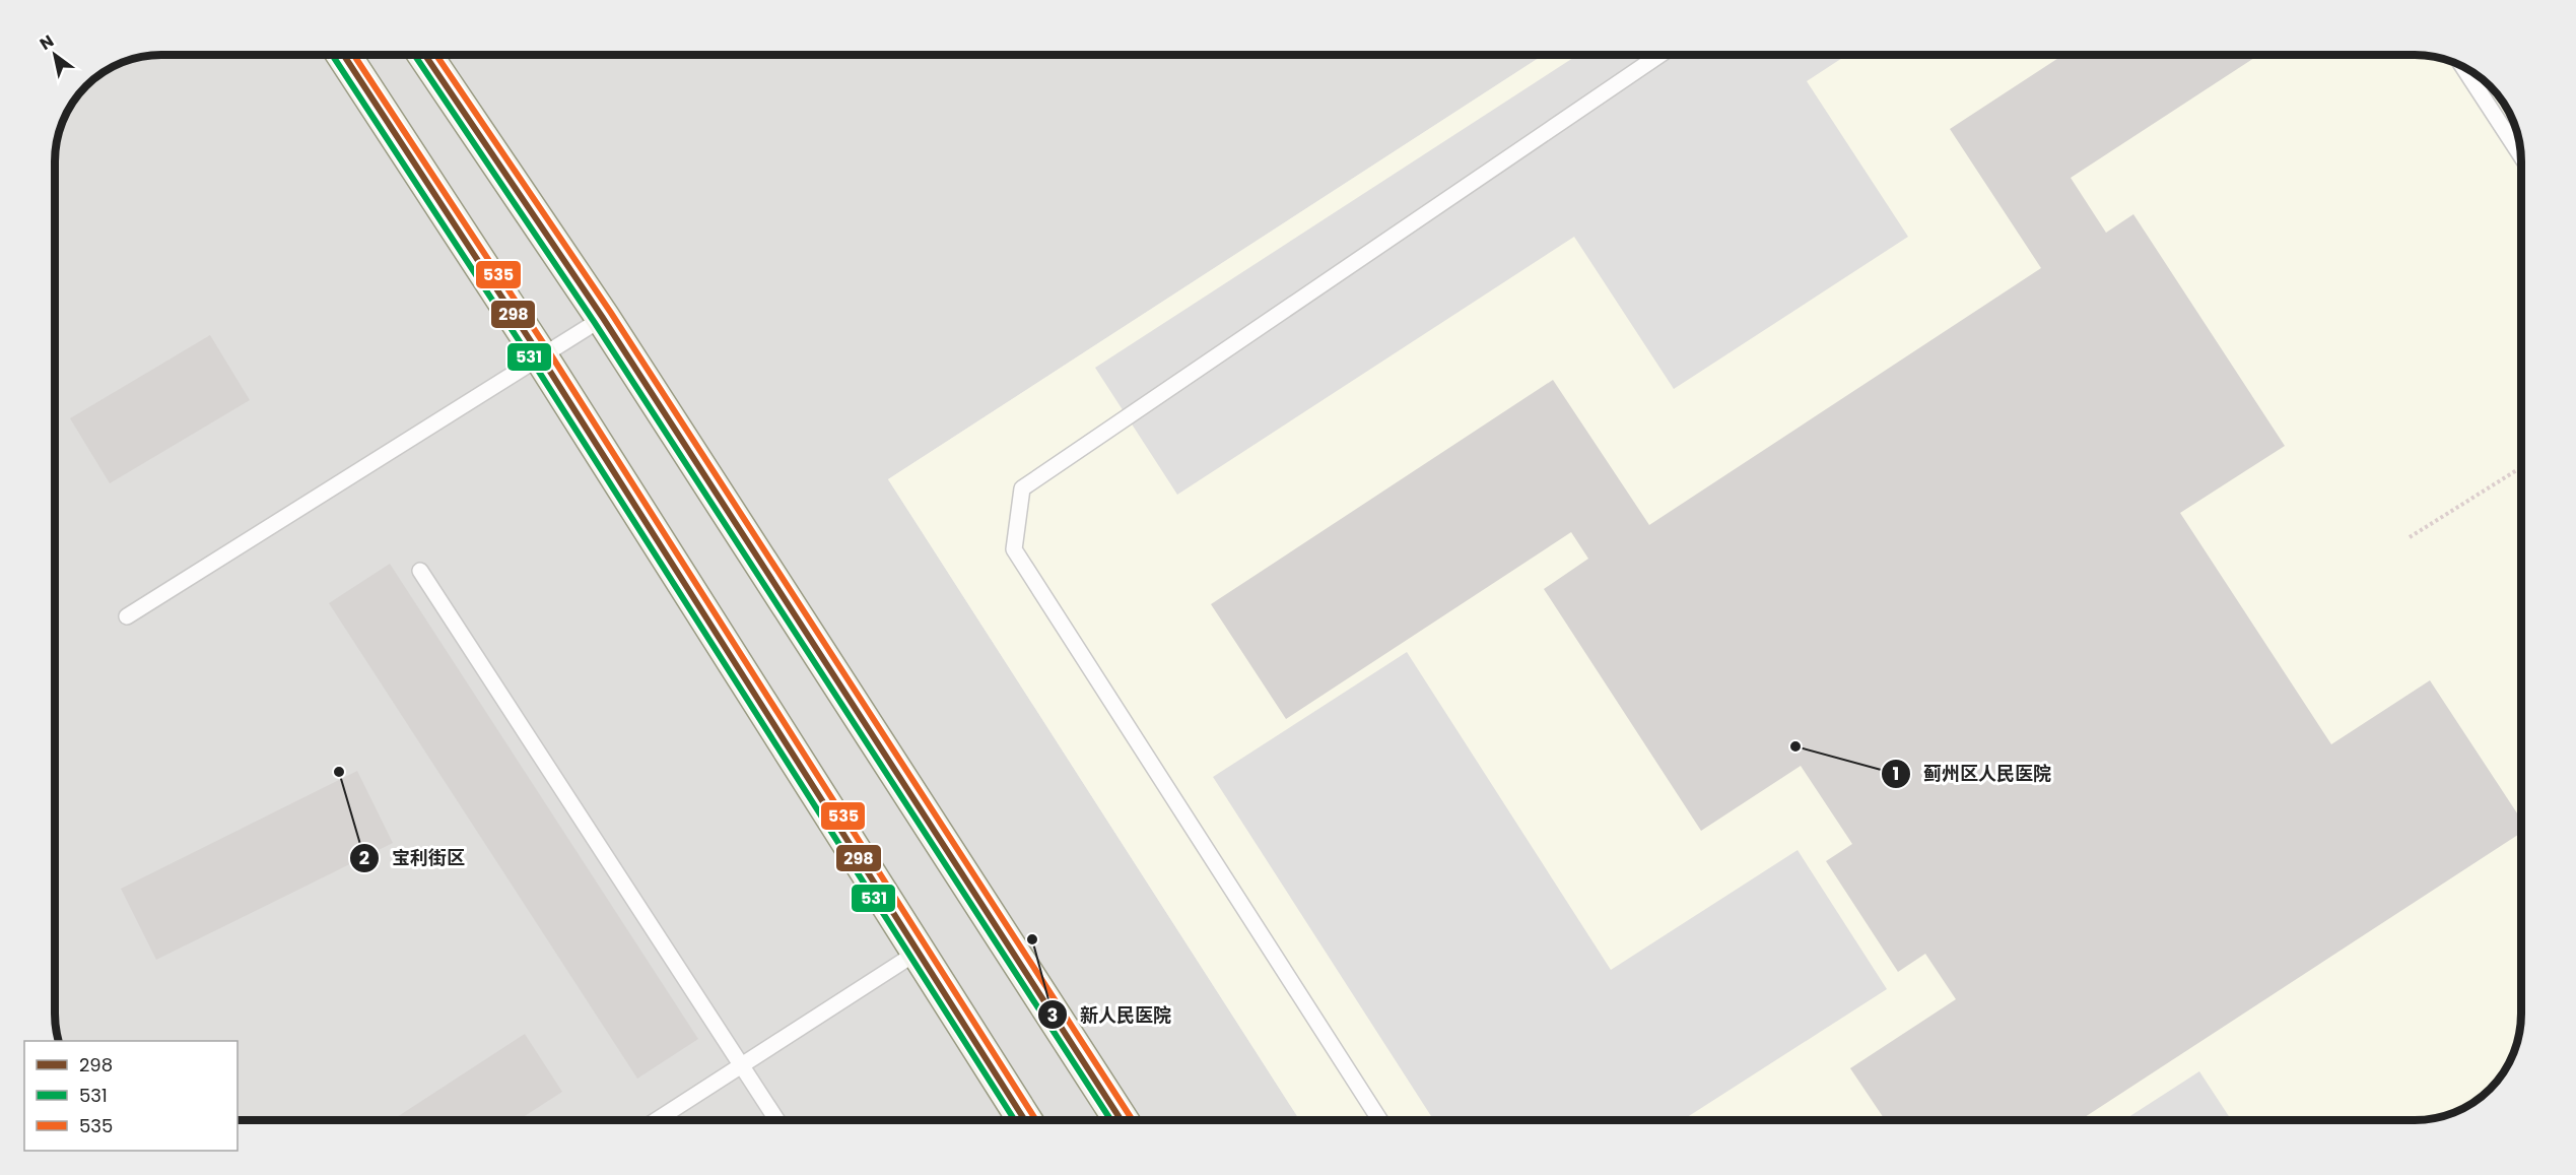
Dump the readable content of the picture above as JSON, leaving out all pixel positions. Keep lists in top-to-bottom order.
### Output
{
  "places": ["蓟州区人民医院", "宝利街区", "新人民医院"],
  "lines": ["transit line 298", "transit line 531", "transit line 535"],
  "legend": ["298", "531", "535"],
  "north": "top left"
}
